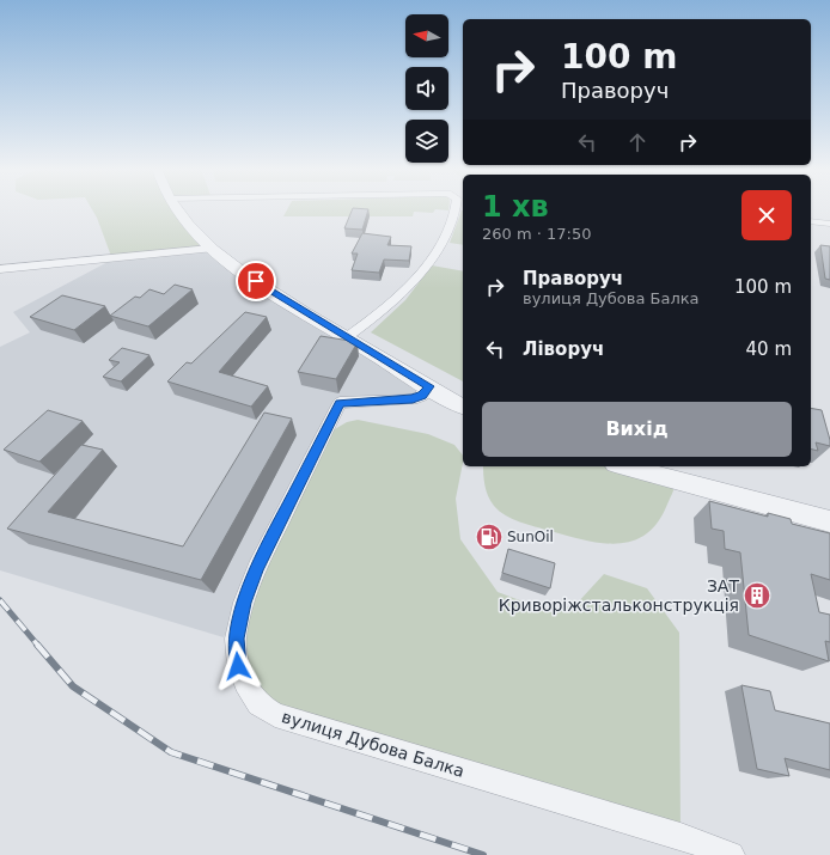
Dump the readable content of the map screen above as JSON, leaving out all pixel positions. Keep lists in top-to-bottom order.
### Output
{
  "streets": {
    "street": ["вулиця Дубова Балка"]
  },
  "places": {
    "fuel station": ["SunOil"],
    "building": ["ЗАТ Криворіжстальконструкція"]
  },
  "north": "left",
  "page": {
    "turn": ["100 m", "Праворуч"],
    "heading": ["1 хв", "260 m · 17:50"],
    "list": [
      {
        "name": "Праворуч",
        "note": "вулиця Дубова Балка",
        "value": "100 m"
      },
      {
        "name": "Ліворуч",
        "value": "40 m"
      }
    ],
    "buttons": "Вихід"
  }
}
